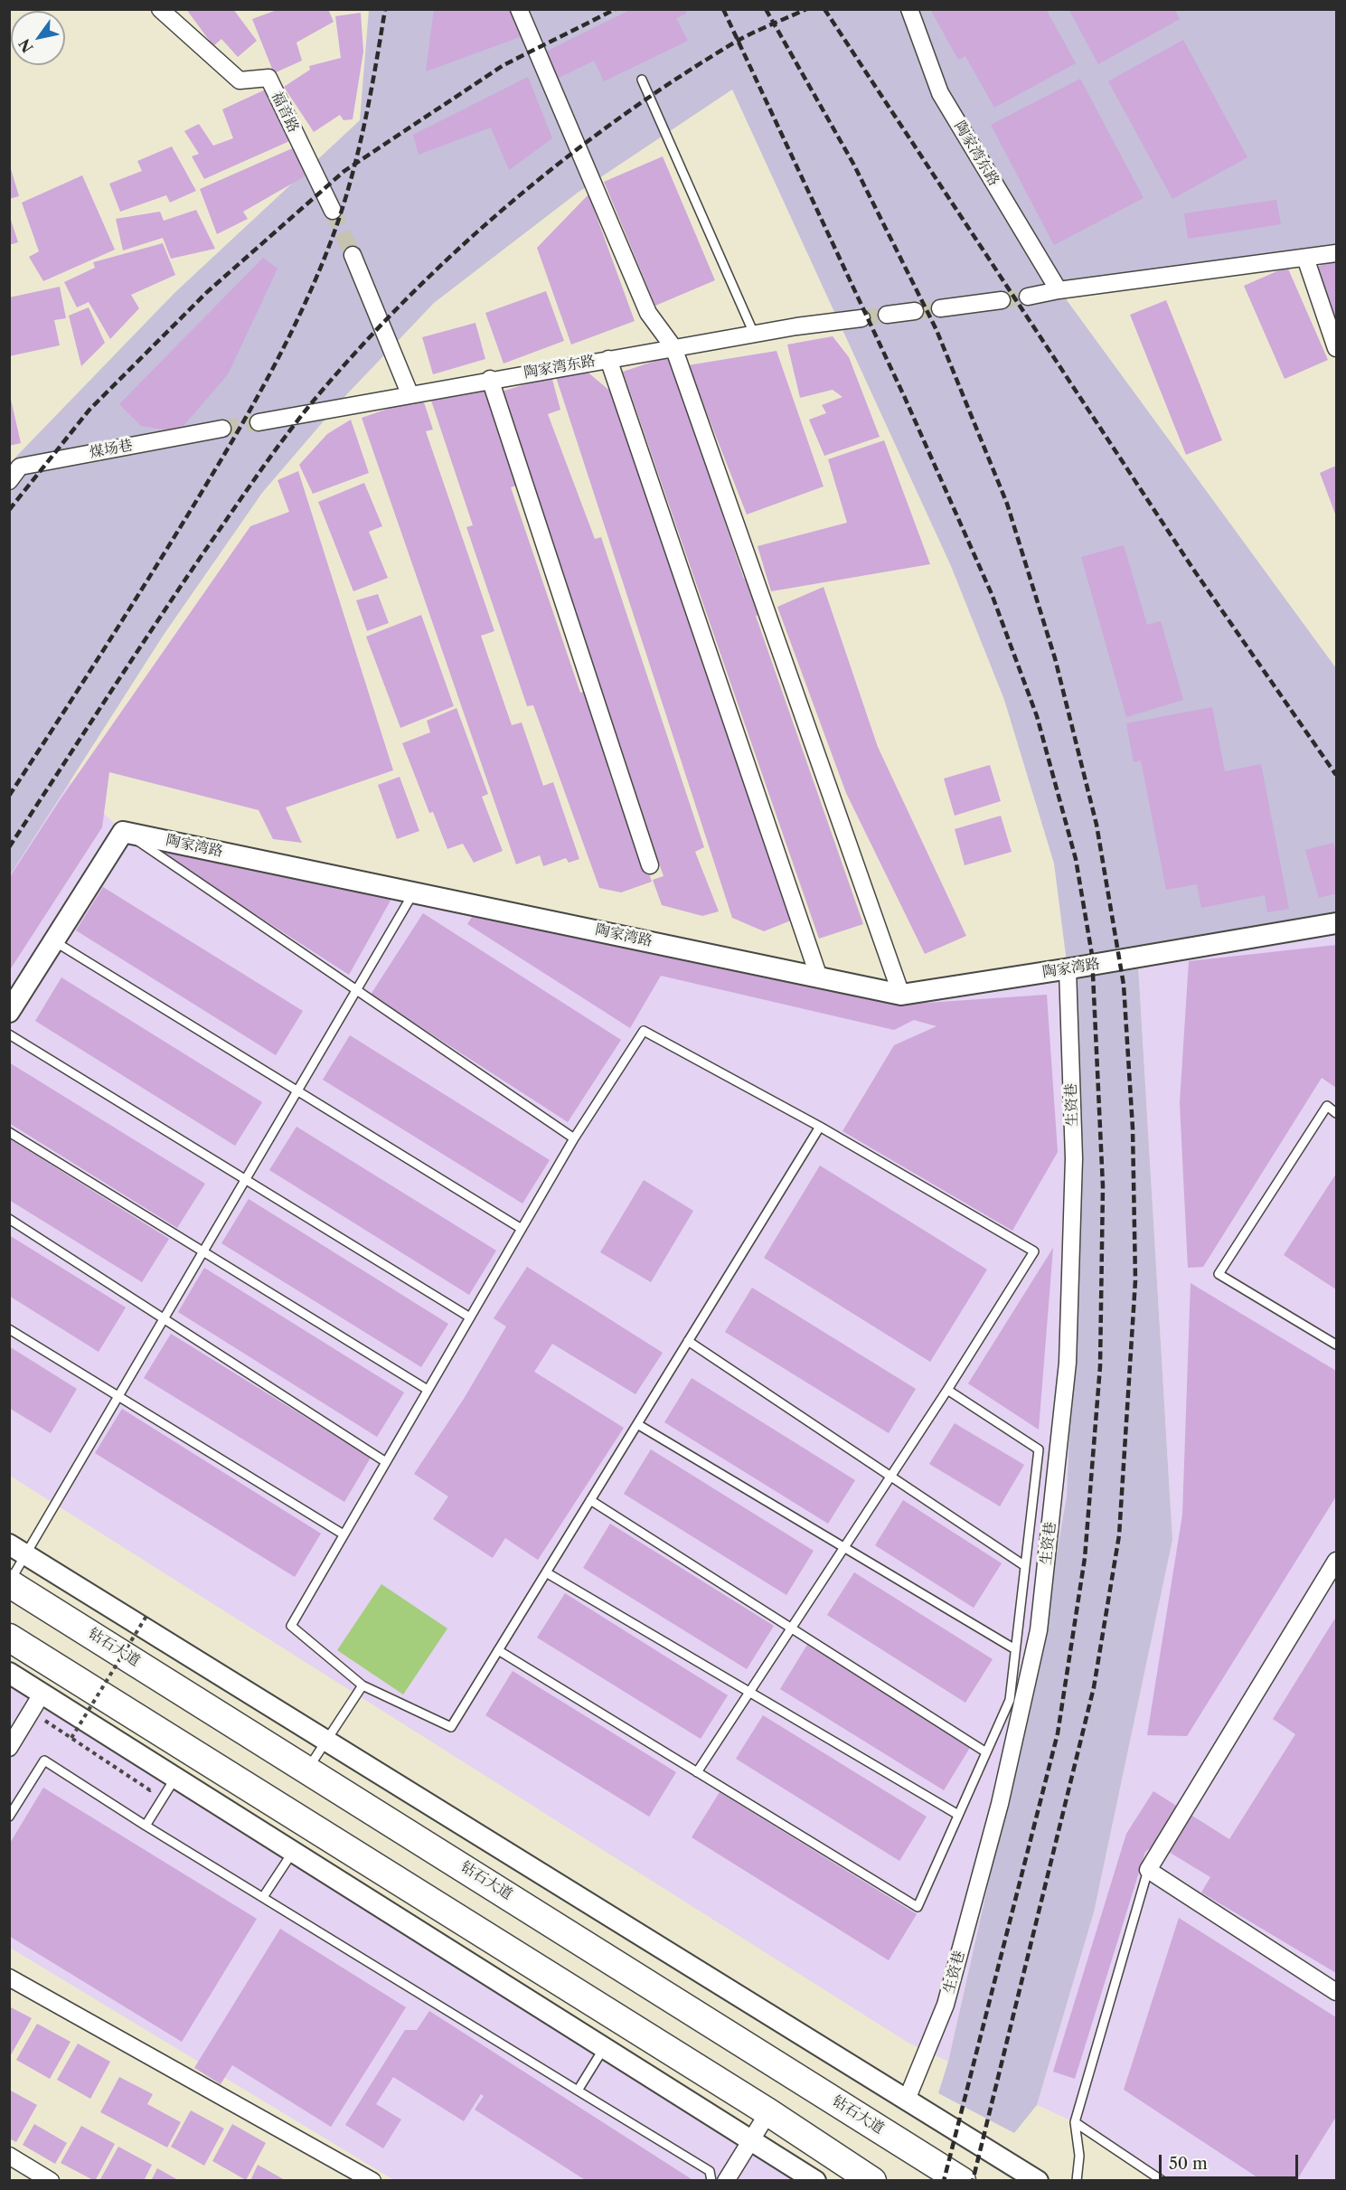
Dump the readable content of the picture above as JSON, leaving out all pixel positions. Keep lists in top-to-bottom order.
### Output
{
  "streets": {
    "highway": ["钻石大道"],
    "street": [
      "福音路",
      "陶家湾东路",
      "煤场巷",
      "陶家湾路",
      "生资巷"
    ]
  },
  "crossings": [
    ["陶家湾路", "生资巷"]
  ],
  "scale_bar": "50 m",
  "north": "bottom left"
}
